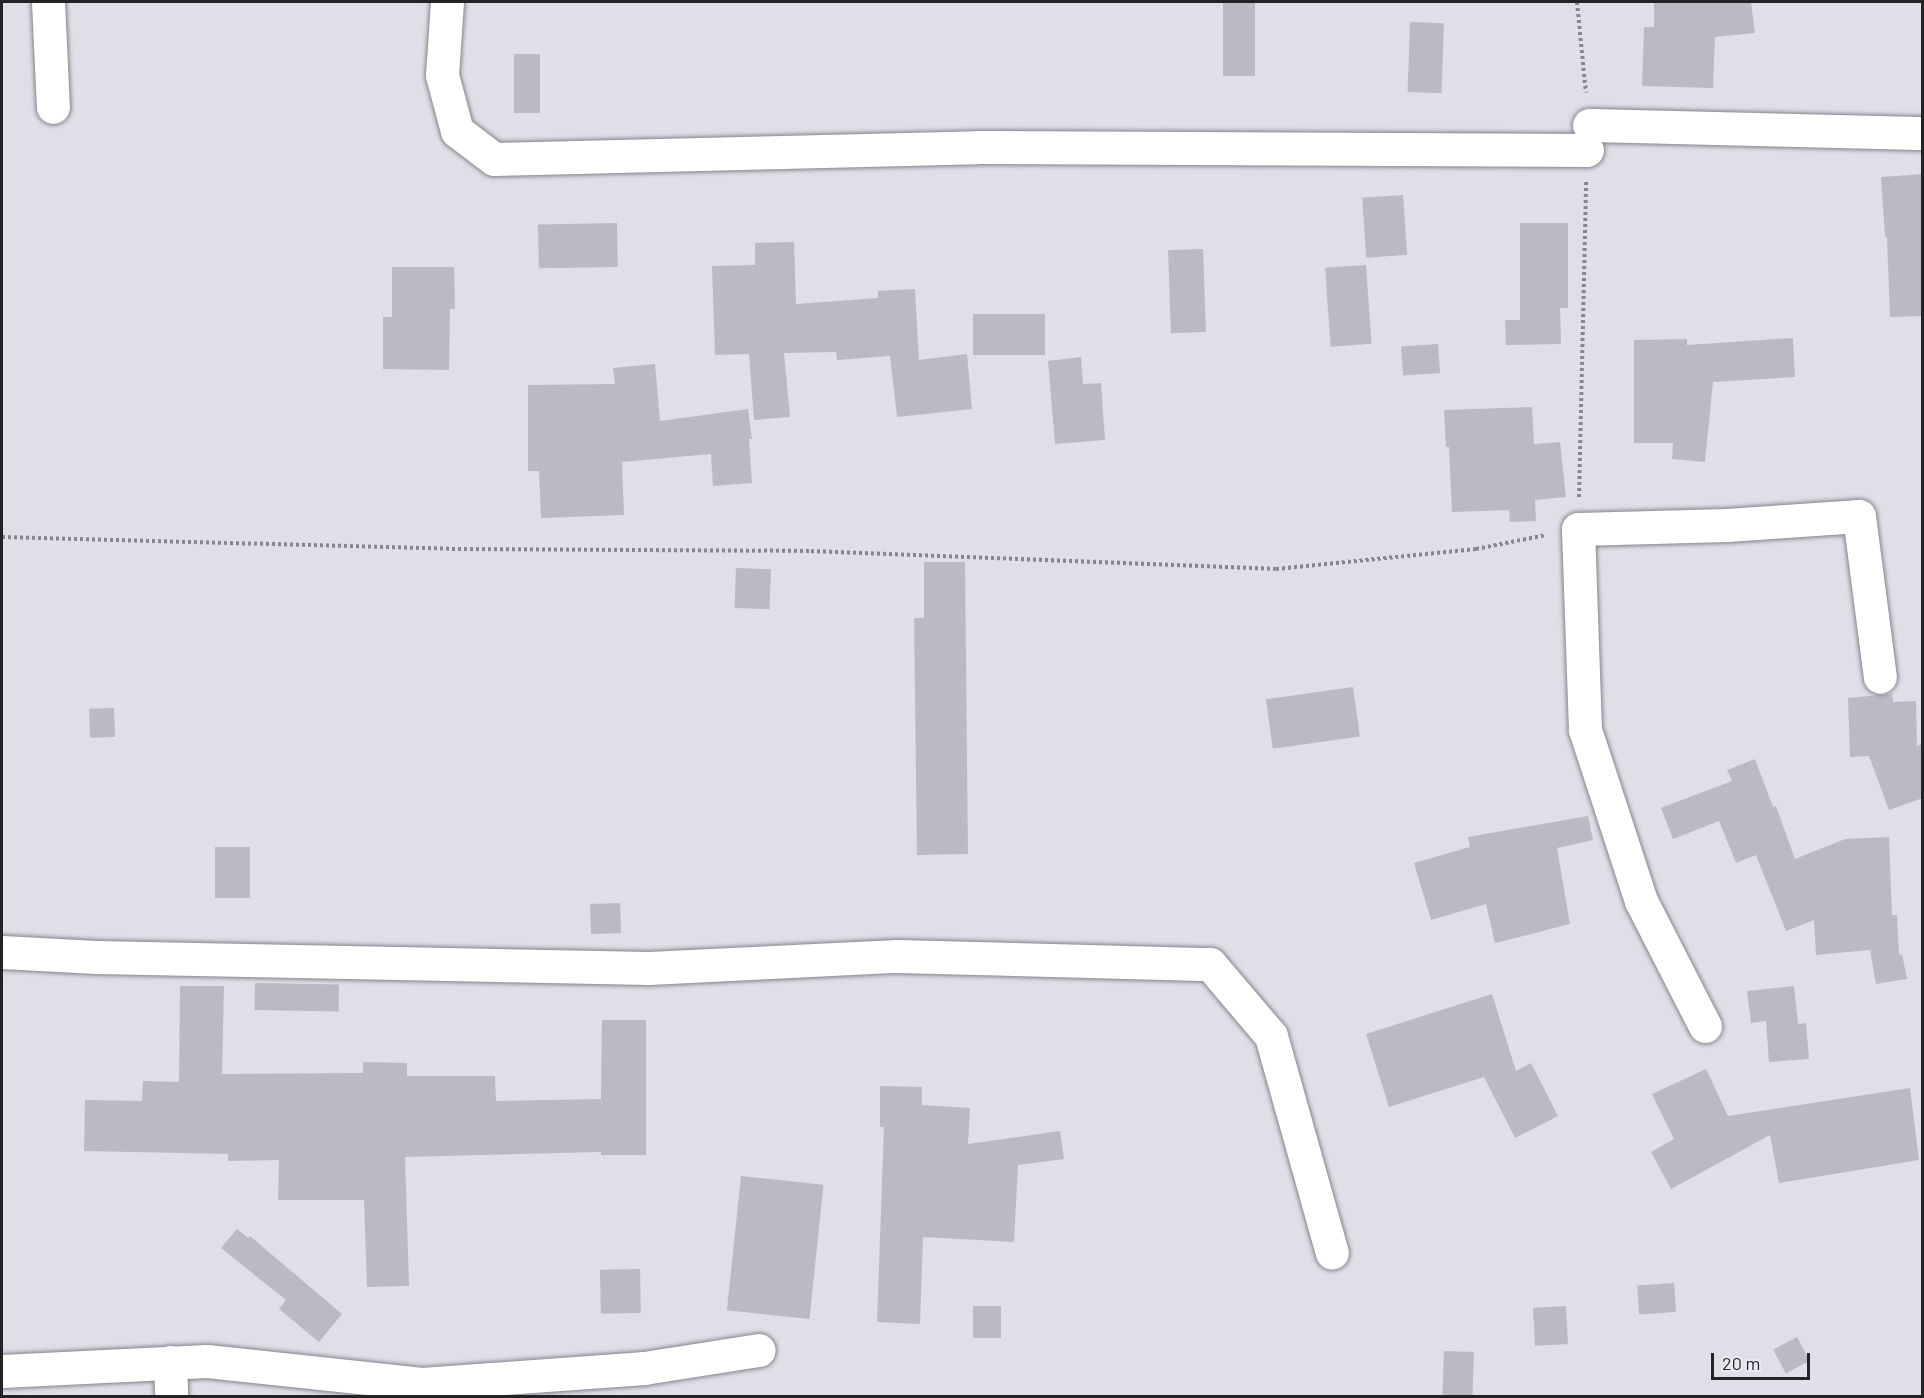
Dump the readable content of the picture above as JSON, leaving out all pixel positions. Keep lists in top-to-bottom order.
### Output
{
  "scale_bar": "20 m"
}
